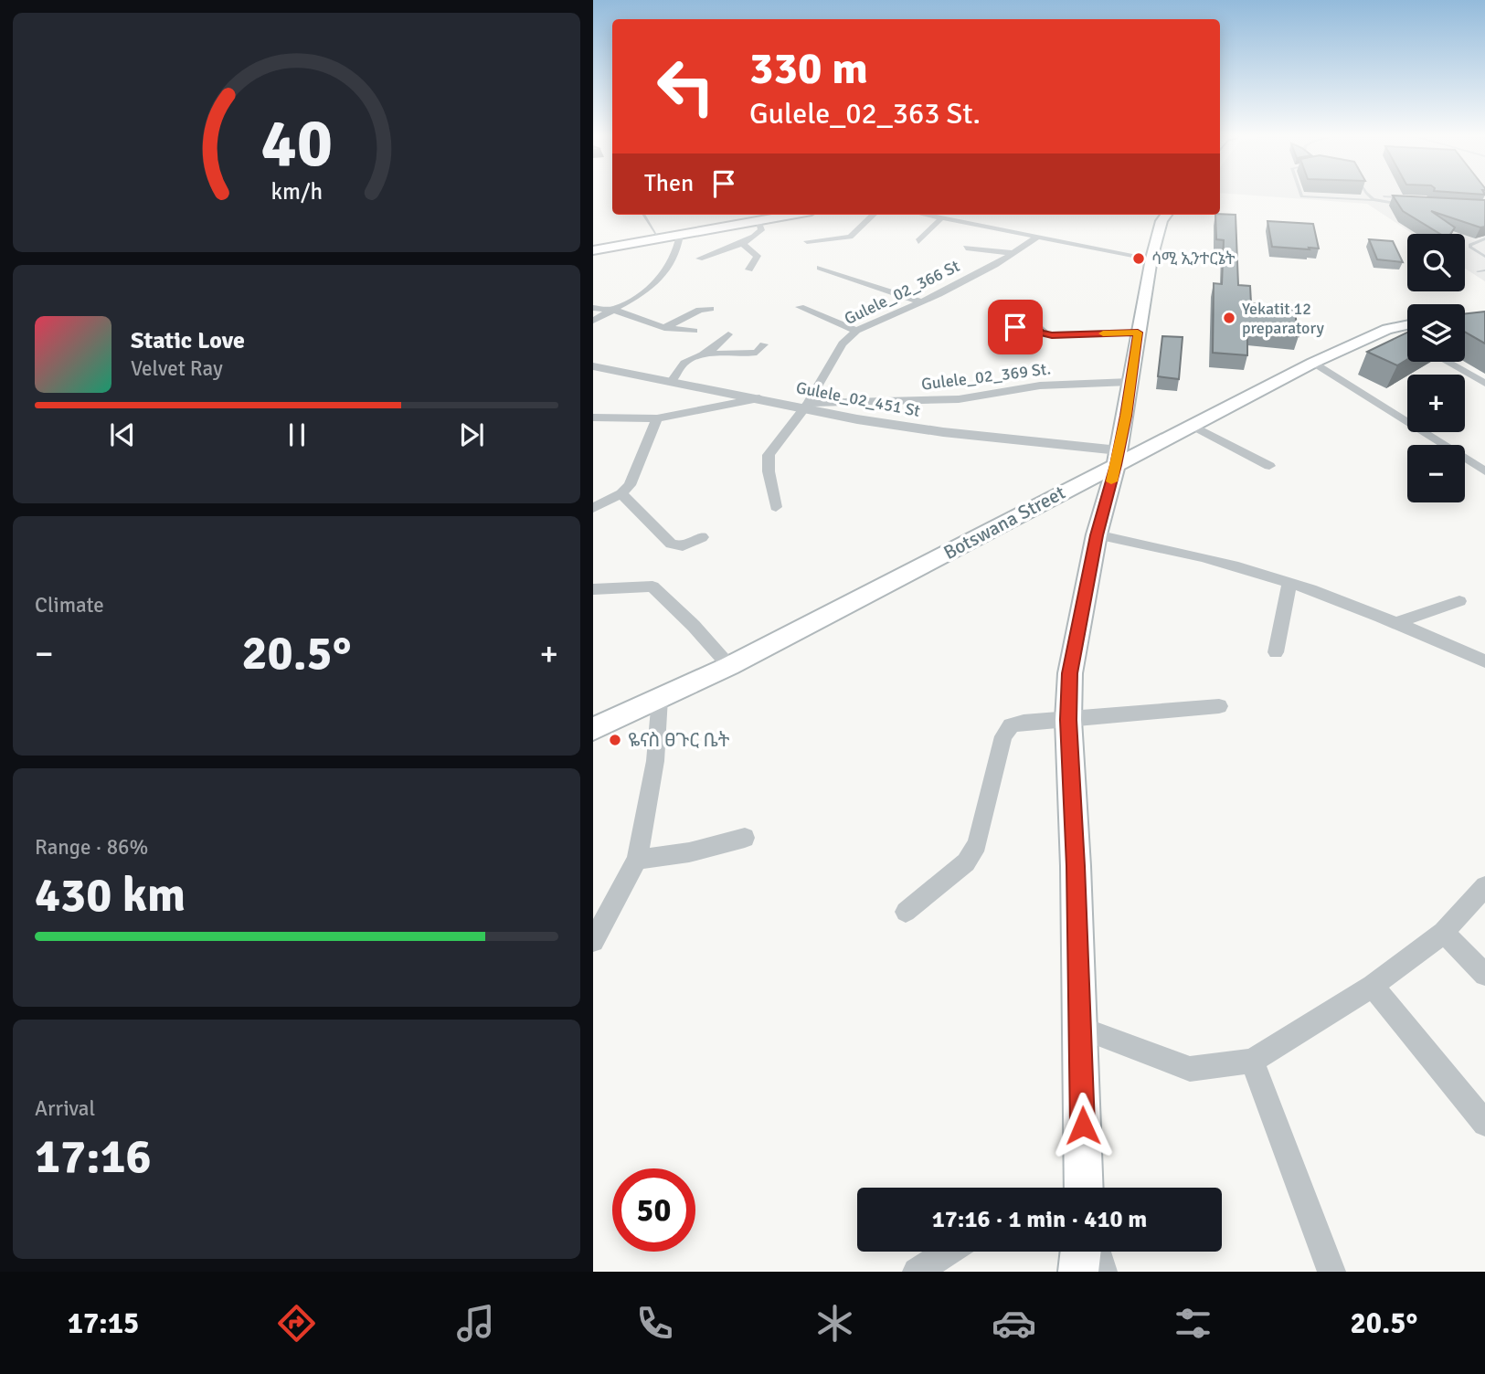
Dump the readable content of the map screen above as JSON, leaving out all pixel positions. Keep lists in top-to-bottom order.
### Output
{
  "streets": {
    "main road": ["Botswana Street"],
    "street": ["Gulele_02_366 St", "Gulele_02_369 St.", "Gulele_02_451 St"]
  },
  "crossings": [
    ["Gulele_02_366 St", "Gulele_02_369 St."],
    ["Gulele_02_366 St", "Gulele_02_451 St"],
    ["Gulele_02_369 St.", "Gulele_02_451 St"],
    ["Gulele_02_451 St", "Botswana Street"]
  ],
  "places": ["ሳሚ ኢንተርኔት", "Yekatit 12 preparatory", "ዬናስ ፀጉር ቤት"],
  "page": {
    "turn": ["330 m", "Gulele_02_363 St."],
    "then": "Then",
    "map_buttons": ["+", "−"],
    "song": ["Static Love", "Velvet Ray"],
    "tile": [
      "Climate",
      ["Range · 86%", "430 km"],
      ["Arrival", "17:16"]
    ],
    "heat": ["−", "20.5°", "+"],
    "limit": "50",
    "trip": "17:16 · 1 min · 410 m",
    "tabs": ["17:15", "20.5°"],
    "gauge": ["40", "km/h"]
  }
}
